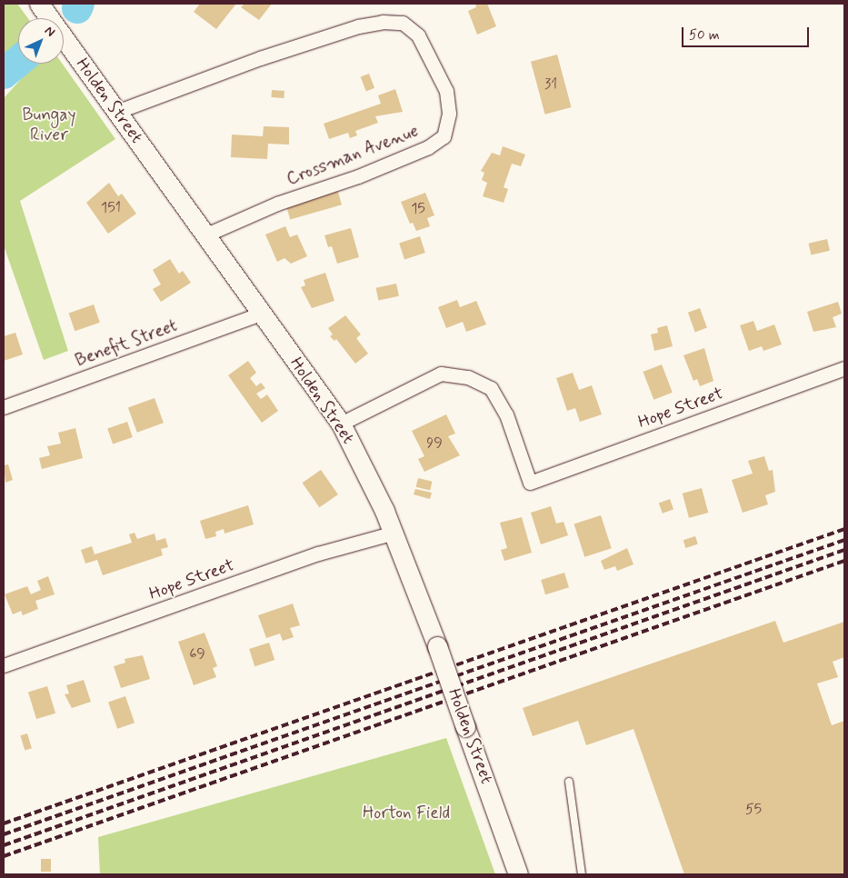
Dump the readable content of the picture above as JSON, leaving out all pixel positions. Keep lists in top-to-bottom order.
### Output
{
  "streets": {
    "main road": ["Holden Street"],
    "street": ["Crossman Avenue", "Benefit Street", "Hope Street"]
  },
  "crossings": [
    ["Holden Street", "Crossman Avenue"],
    ["Holden Street", "Benefit Street"],
    ["Holden Street", "Hope Street"]
  ],
  "parks": ["Bungay River", "Horton Field"],
  "house_numbers": [
    "31",
    "151",
    "15",
    "99",
    "69",
    "55"
  ],
  "scale_bar": "50 m",
  "north": "top right"
}
